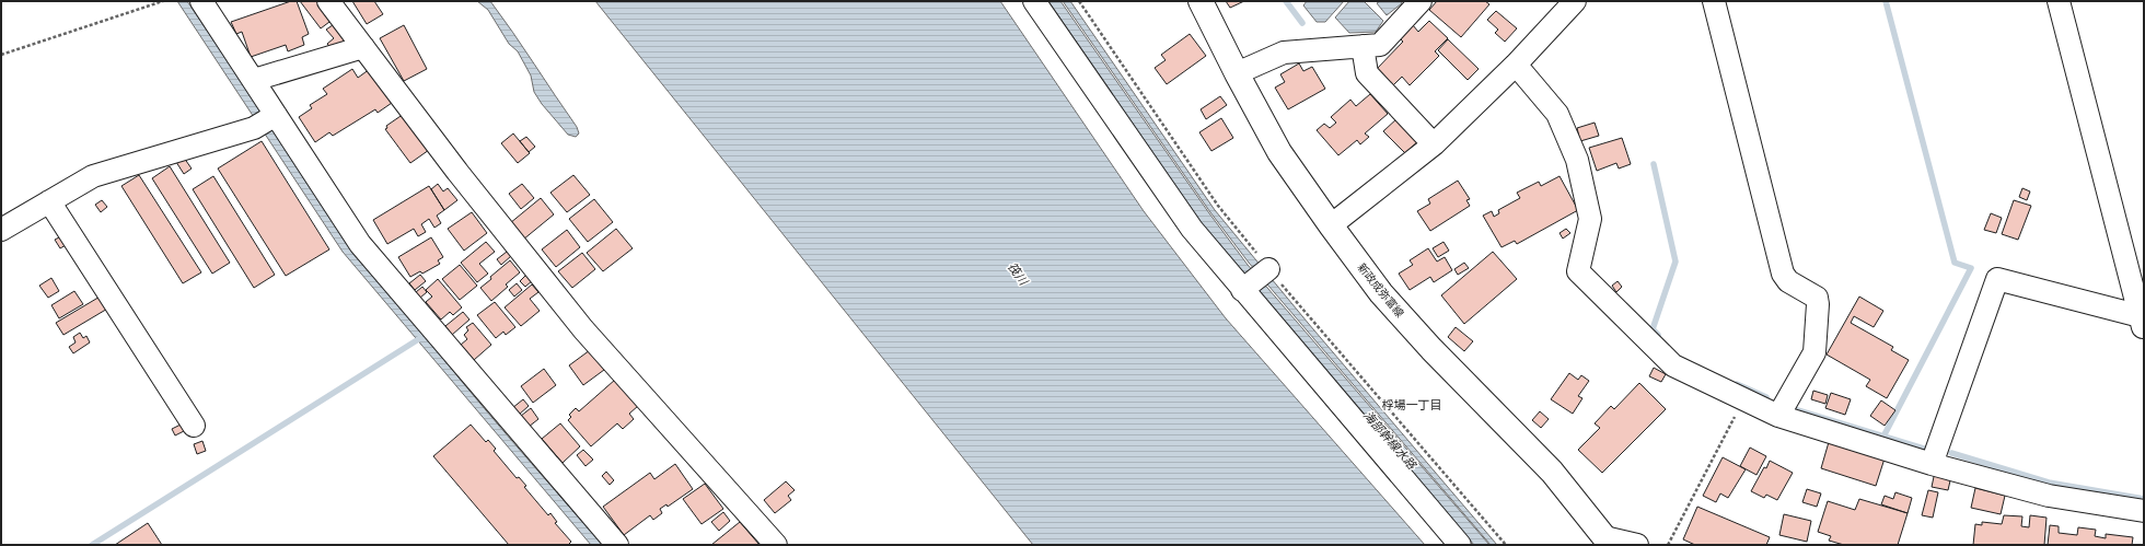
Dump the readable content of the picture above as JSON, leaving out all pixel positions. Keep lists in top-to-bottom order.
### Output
{
  "streets": {
    "main road": ["新政成弥富線"]
  },
  "districts": ["桴場一丁目"],
  "water": ["筏川", "海部幹線水路"]
}
